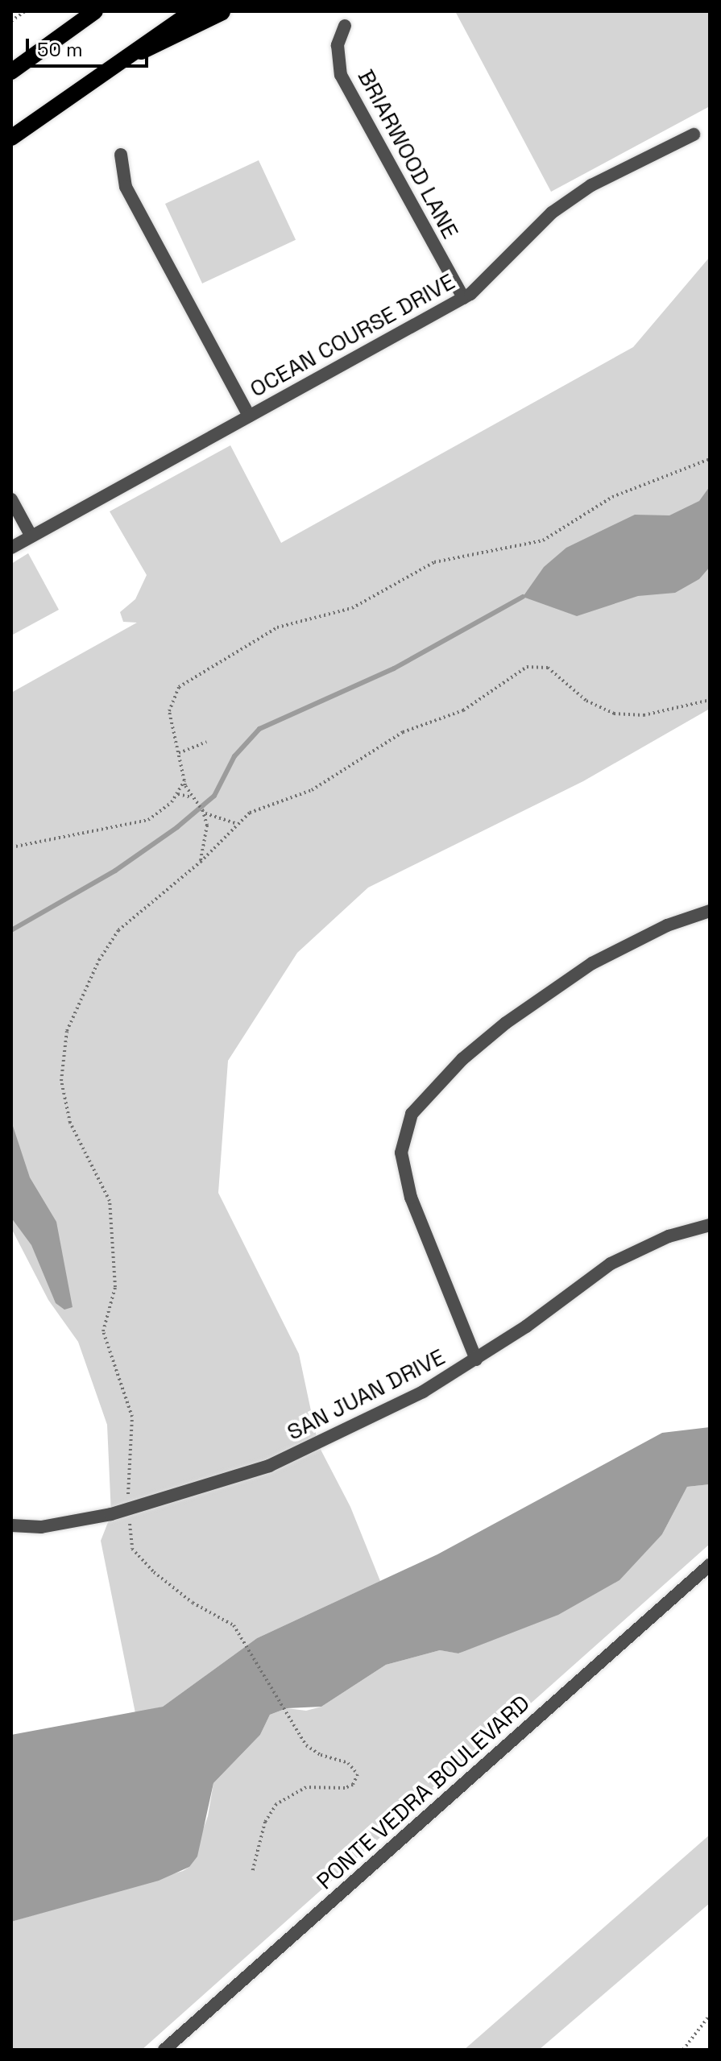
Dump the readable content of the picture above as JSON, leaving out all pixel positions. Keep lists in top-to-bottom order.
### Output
{
  "streets": {
    "street": [
      "BRIARWOOD LANE",
      "OCEAN COURSE DRIVE",
      "SAN JUAN DRIVE",
      "PONTE VEDRA BOULEVARD"
    ]
  },
  "crossings": [
    ["BRIARWOOD LANE", "OCEAN COURSE DRIVE"]
  ],
  "scale_bar": "50 m"
}
